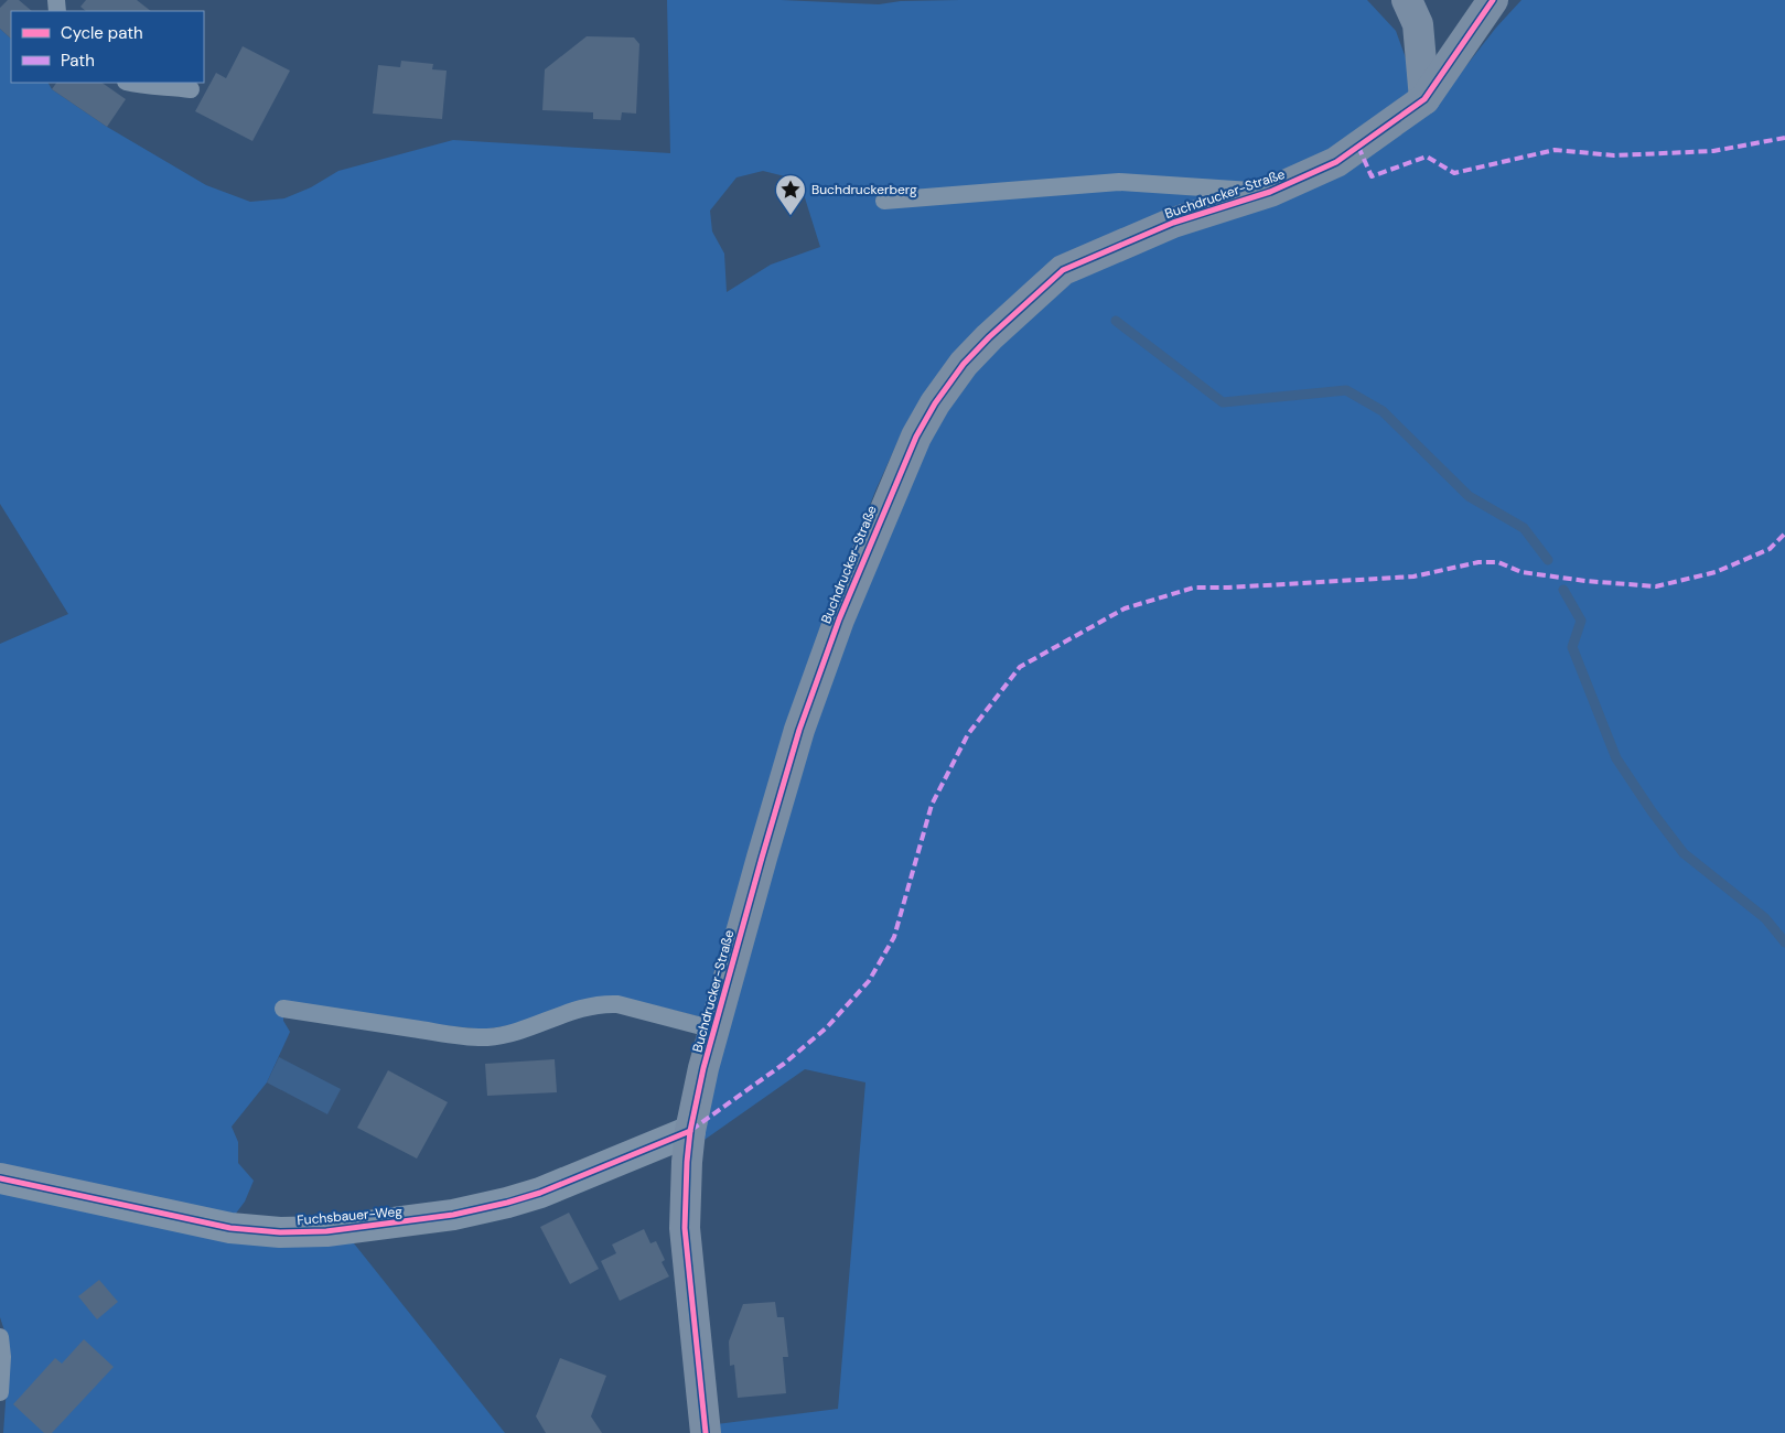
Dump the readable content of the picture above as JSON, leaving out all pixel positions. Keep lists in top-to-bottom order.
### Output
{
  "streets": {
    "street": ["Buchdrucker-Straße", "Fuchsbauer-Weg"]
  },
  "crossings": [
    ["Buchdrucker-Straße", "Fuchsbauer-Weg"]
  ],
  "places": {
    "place": ["Buchdruckerberg"]
  },
  "legend": ["Cycle path", "Path"]
}
